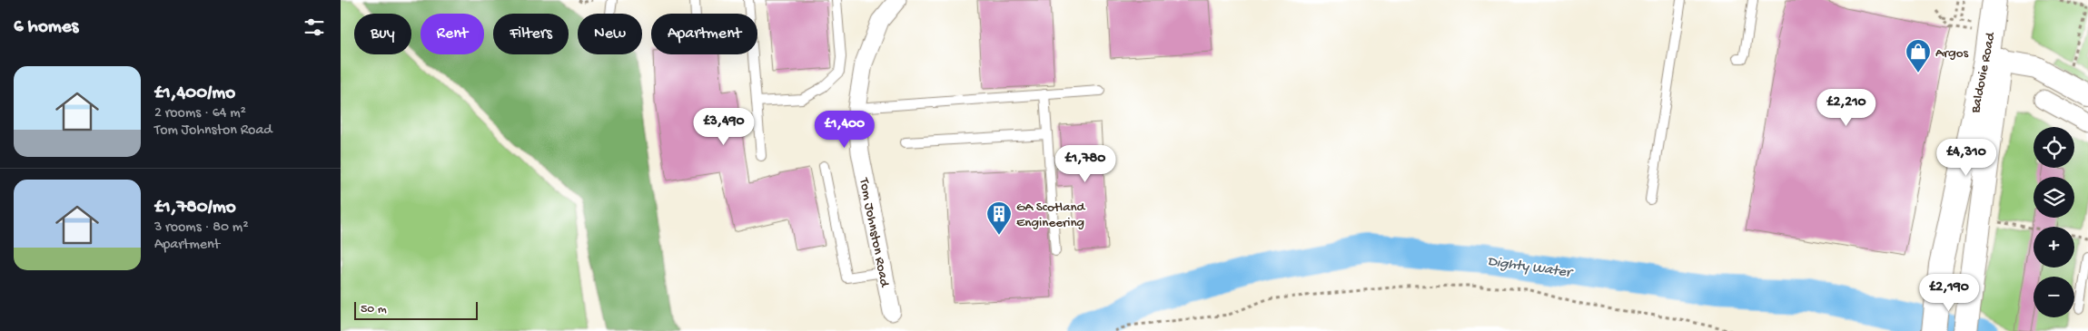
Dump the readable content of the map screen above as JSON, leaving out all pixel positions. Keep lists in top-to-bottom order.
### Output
{
  "streets": {
    "main road": ["Baldovie Road"],
    "street": ["Tom Johnston Road"]
  },
  "water": ["Dighty Water"],
  "places": {
    "shop": ["Argos"],
    "building": ["GA Scotland Engineering"]
  },
  "scale_bar": "50 m",
  "page": {
    "heading": "6 homes",
    "chip": [
      "Buy",
      "Rent",
      "Filters",
      "New",
      "Apartment"
    ],
    "list": [
      {
        "name": "£1,400/mo",
        "note": "2 rooms · 64 m² · Tom Johnston Road"
      },
      {
        "name": "£1,780/mo",
        "note": "3 rooms · 80 m² · Apartment"
      }
    ],
    "price": [
      "£2,210",
      "£3,490",
      "£1,400",
      "£4,310",
      "£1,780",
      "£2,190"
    ],
    "map_buttons": ["+", "−"],
    "scale": "50 m"
  }
}
